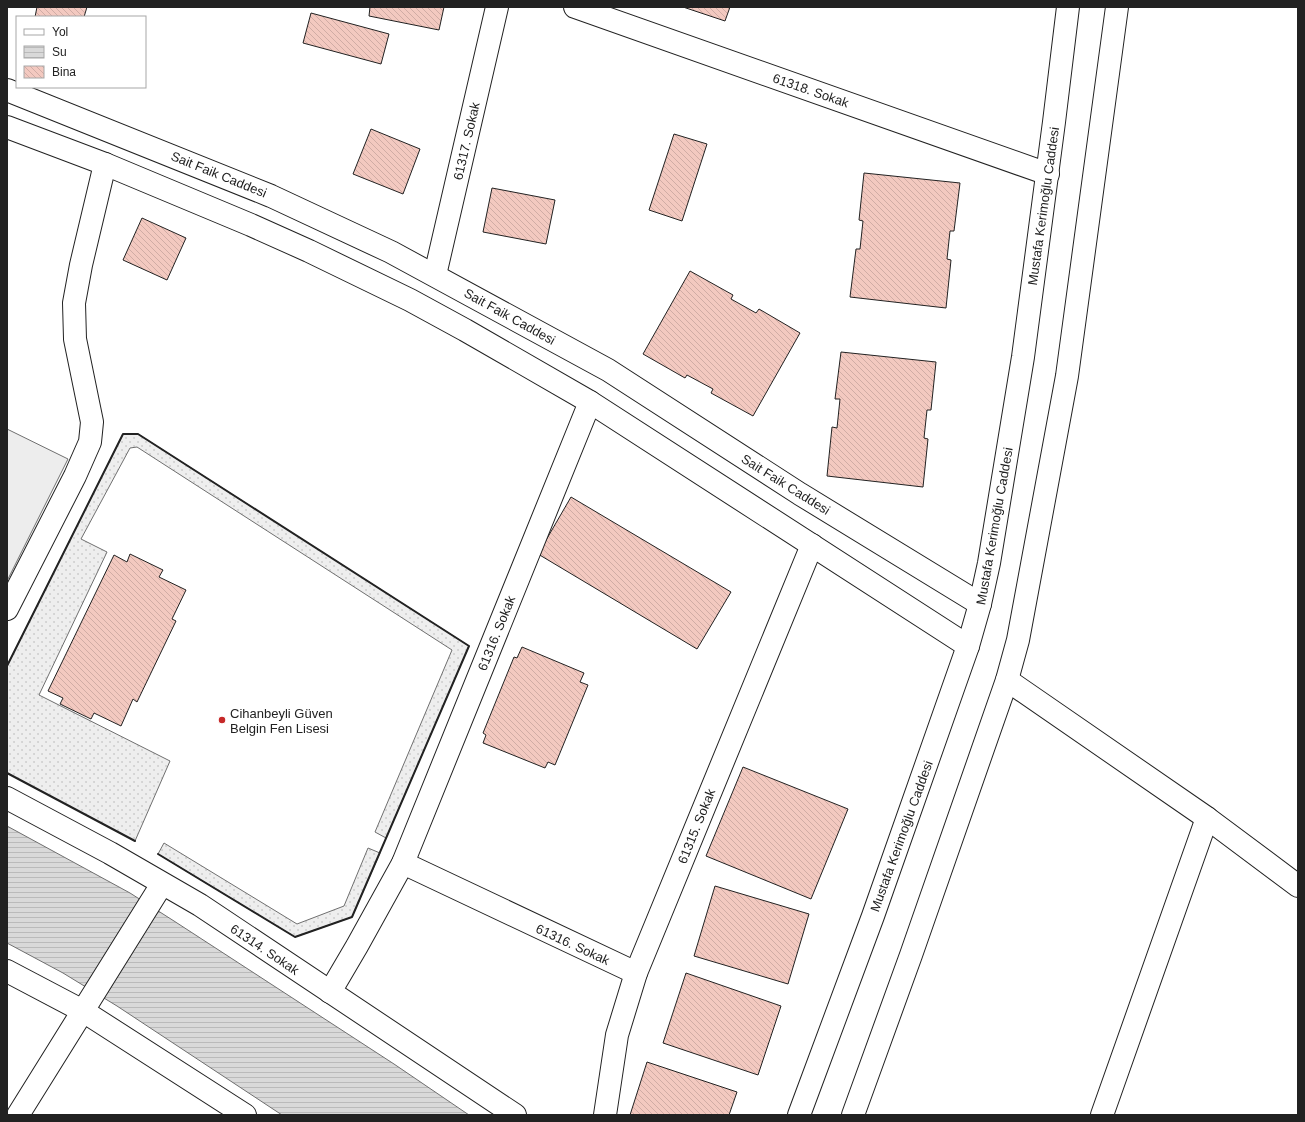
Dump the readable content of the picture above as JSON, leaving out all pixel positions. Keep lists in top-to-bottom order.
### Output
{
  "streets": {
    "street": [
      "61318. Sokak",
      "61317. Sokak",
      "Sait Faik Caddesi",
      "Mustafa Kerimoğlu Caddesi",
      "61316. Sokak",
      "61315. Sokak",
      "61314. Sokak"
    ]
  },
  "crossings": [
    ["61318. Sokak", "Mustafa Kerimoğlu Caddesi"],
    ["61317. Sokak", "Sait Faik Caddesi"],
    ["Sait Faik Caddesi", "Mustafa Kerimoğlu Caddesi"],
    ["61316. Sokak", "61315. Sokak"],
    ["61316. Sokak", "61314. Sokak"]
  ],
  "places": ["Cihanbeyli Güven Belgin Fen Lisesi"],
  "legend": ["Yol", "Su", "Bina"]
}
